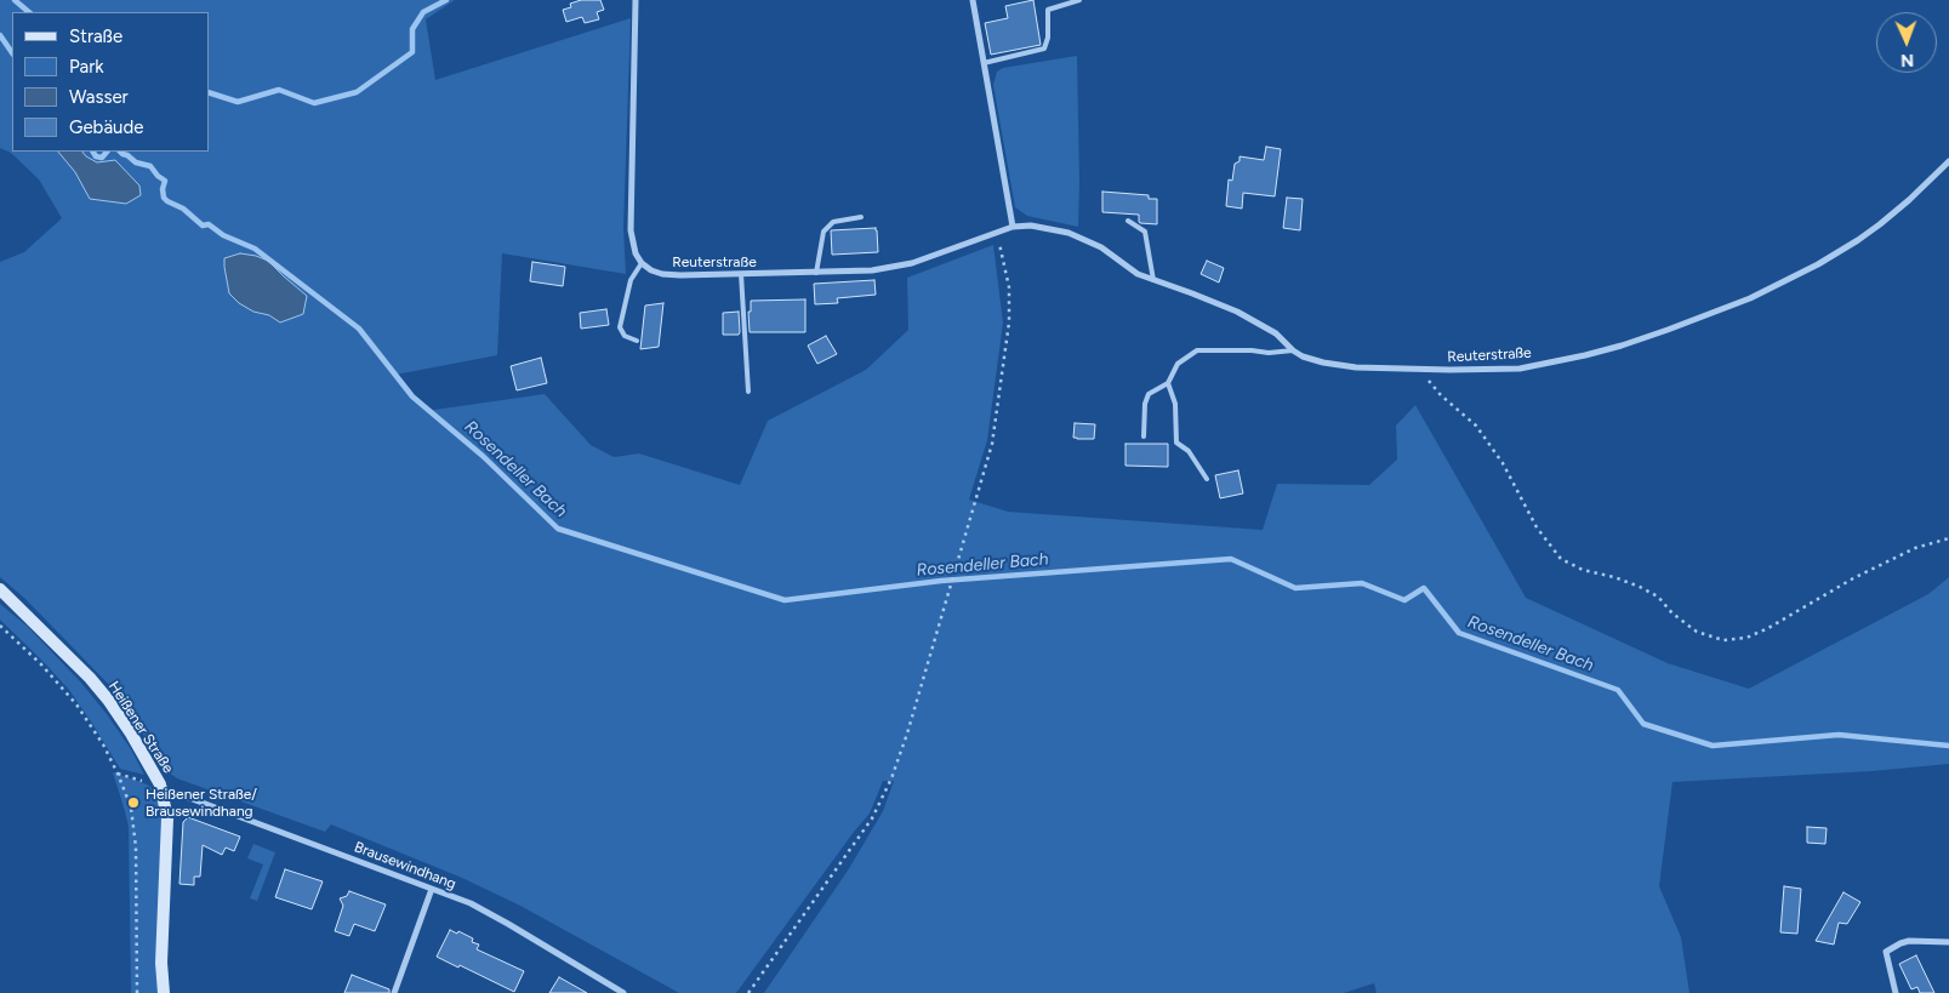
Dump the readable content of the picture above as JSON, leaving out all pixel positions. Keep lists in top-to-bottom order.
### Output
{
  "streets": {
    "street": ["Reuterstraße", "Heißener Straße", "Brausewindhang"]
  },
  "crossings": [
    ["Heißener Straße", "Brausewindhang"]
  ],
  "water": ["Rosendeller Bach"],
  "places": ["Heißener Straße/ Brausewindhang"],
  "legend": [
    "Straße",
    "Park",
    "Wasser",
    "Gebäude"
  ],
  "north": "bottom"
}
